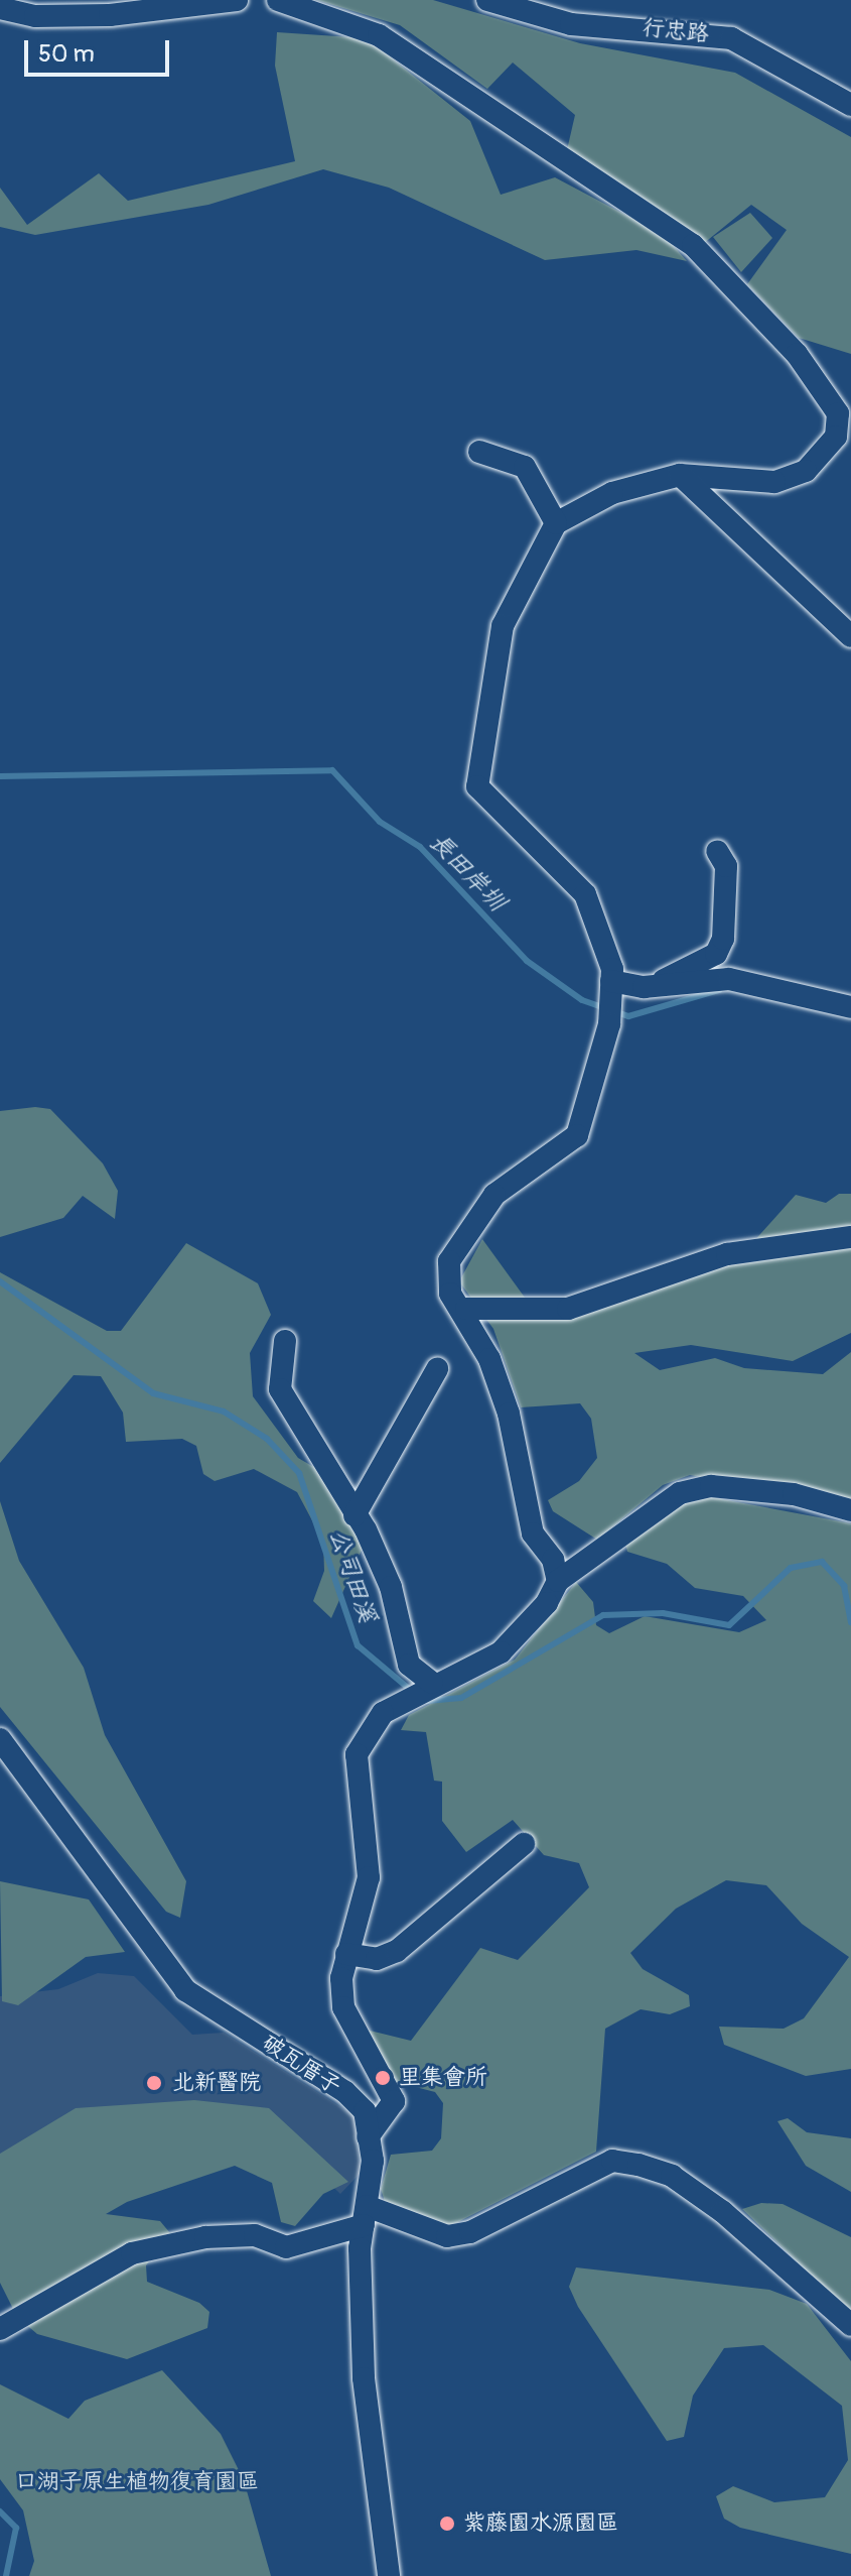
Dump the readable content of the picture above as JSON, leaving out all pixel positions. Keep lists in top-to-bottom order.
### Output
{
  "streets": {
    "street": ["行忠路", "破瓦厝子"]
  },
  "water": ["長田岸圳", "公司田溪"],
  "parks": ["口湖子原生植物復育園區"],
  "places": ["里集會所", "北新醫院", "紫藤園水源園區"],
  "scale_bar": "50 m"
}
